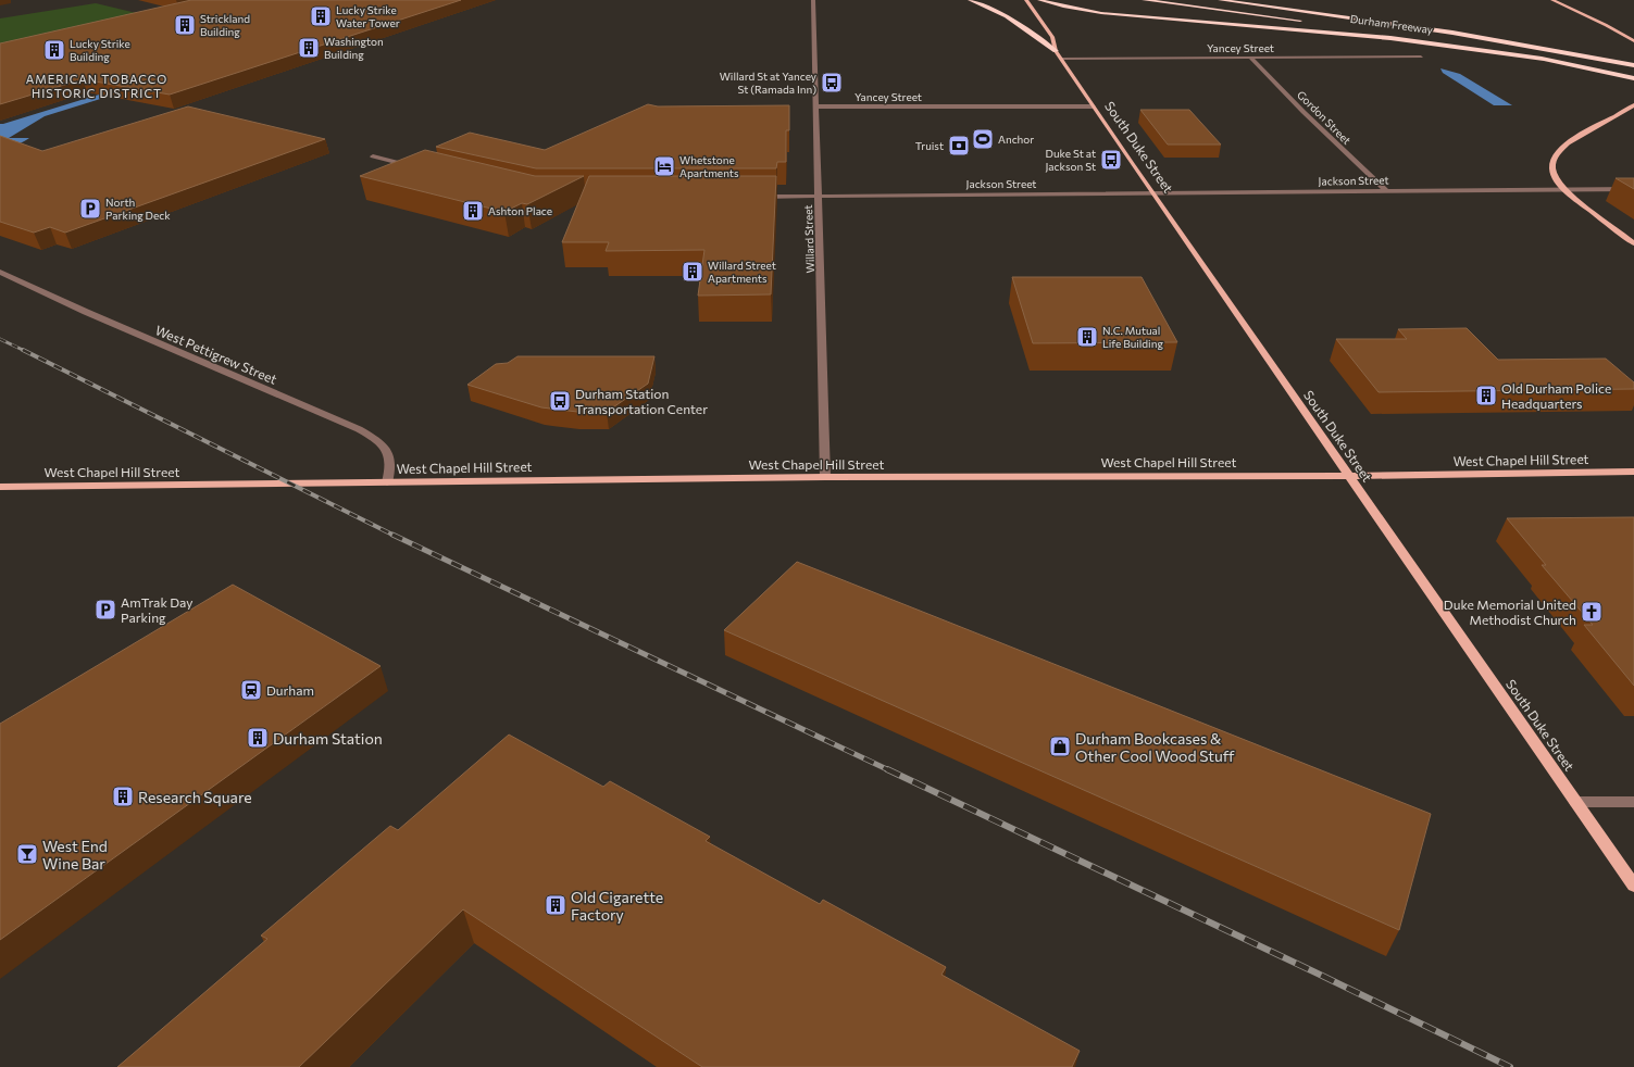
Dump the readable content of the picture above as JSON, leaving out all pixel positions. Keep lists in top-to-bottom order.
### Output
{
  "streets": {
    "highway": ["Durham Freeway"],
    "main road": ["South Duke Street", "West Chapel Hill Street"],
    "street": [
      "Yancey Street",
      "Gordon Street",
      "Jackson Street",
      "Willard Street",
      "West Pettigrew Street"
    ]
  },
  "crossings": [
    ["Yancey Street", "Gordon Street"],
    ["Yancey Street", "South Duke Street"],
    ["Yancey Street", "Willard Street"],
    ["Gordon Street", "Jackson Street"],
    ["South Duke Street", "Jackson Street"],
    ["South Duke Street", "West Chapel Hill Street"],
    ["Jackson Street", "Willard Street"],
    ["Willard Street", "West Chapel Hill Street"],
    ["West Pettigrew Street", "West Chapel Hill Street"]
  ],
  "districts": ["AMERICAN TOBACCO HISTORIC DISTRICT"],
  "places": {
    "building": [
      "Lucky Strike Water Tower",
      "Strickland Building",
      "Washington Building",
      "Lucky Strike Building",
      "Ashton Place",
      "Willard Street Apartments",
      "N.C. Mutual Life Building",
      "Old Durham Police Headquarters",
      "Durham Station",
      "Research Square",
      "Old Cigarette Factory"
    ],
    "bus stop": ["Willard St at Yancey St (Ramada Inn)", "Duke St at Jackson St", "Durham Station Transportation Center"],
    "sports": ["Anchor"],
    "bank": ["Truist"],
    "hotel": ["Whetstone Apartments"],
    "parking": ["North Parking Deck", "AmTrak Day Parking"],
    "church": ["Duke Memorial United Methodist Church"],
    "station": ["Durham"],
    "shop": ["Durham Bookcases & Other Cool Wood Stuff"],
    "bar": ["West End Wine Bar"]
  }
}
